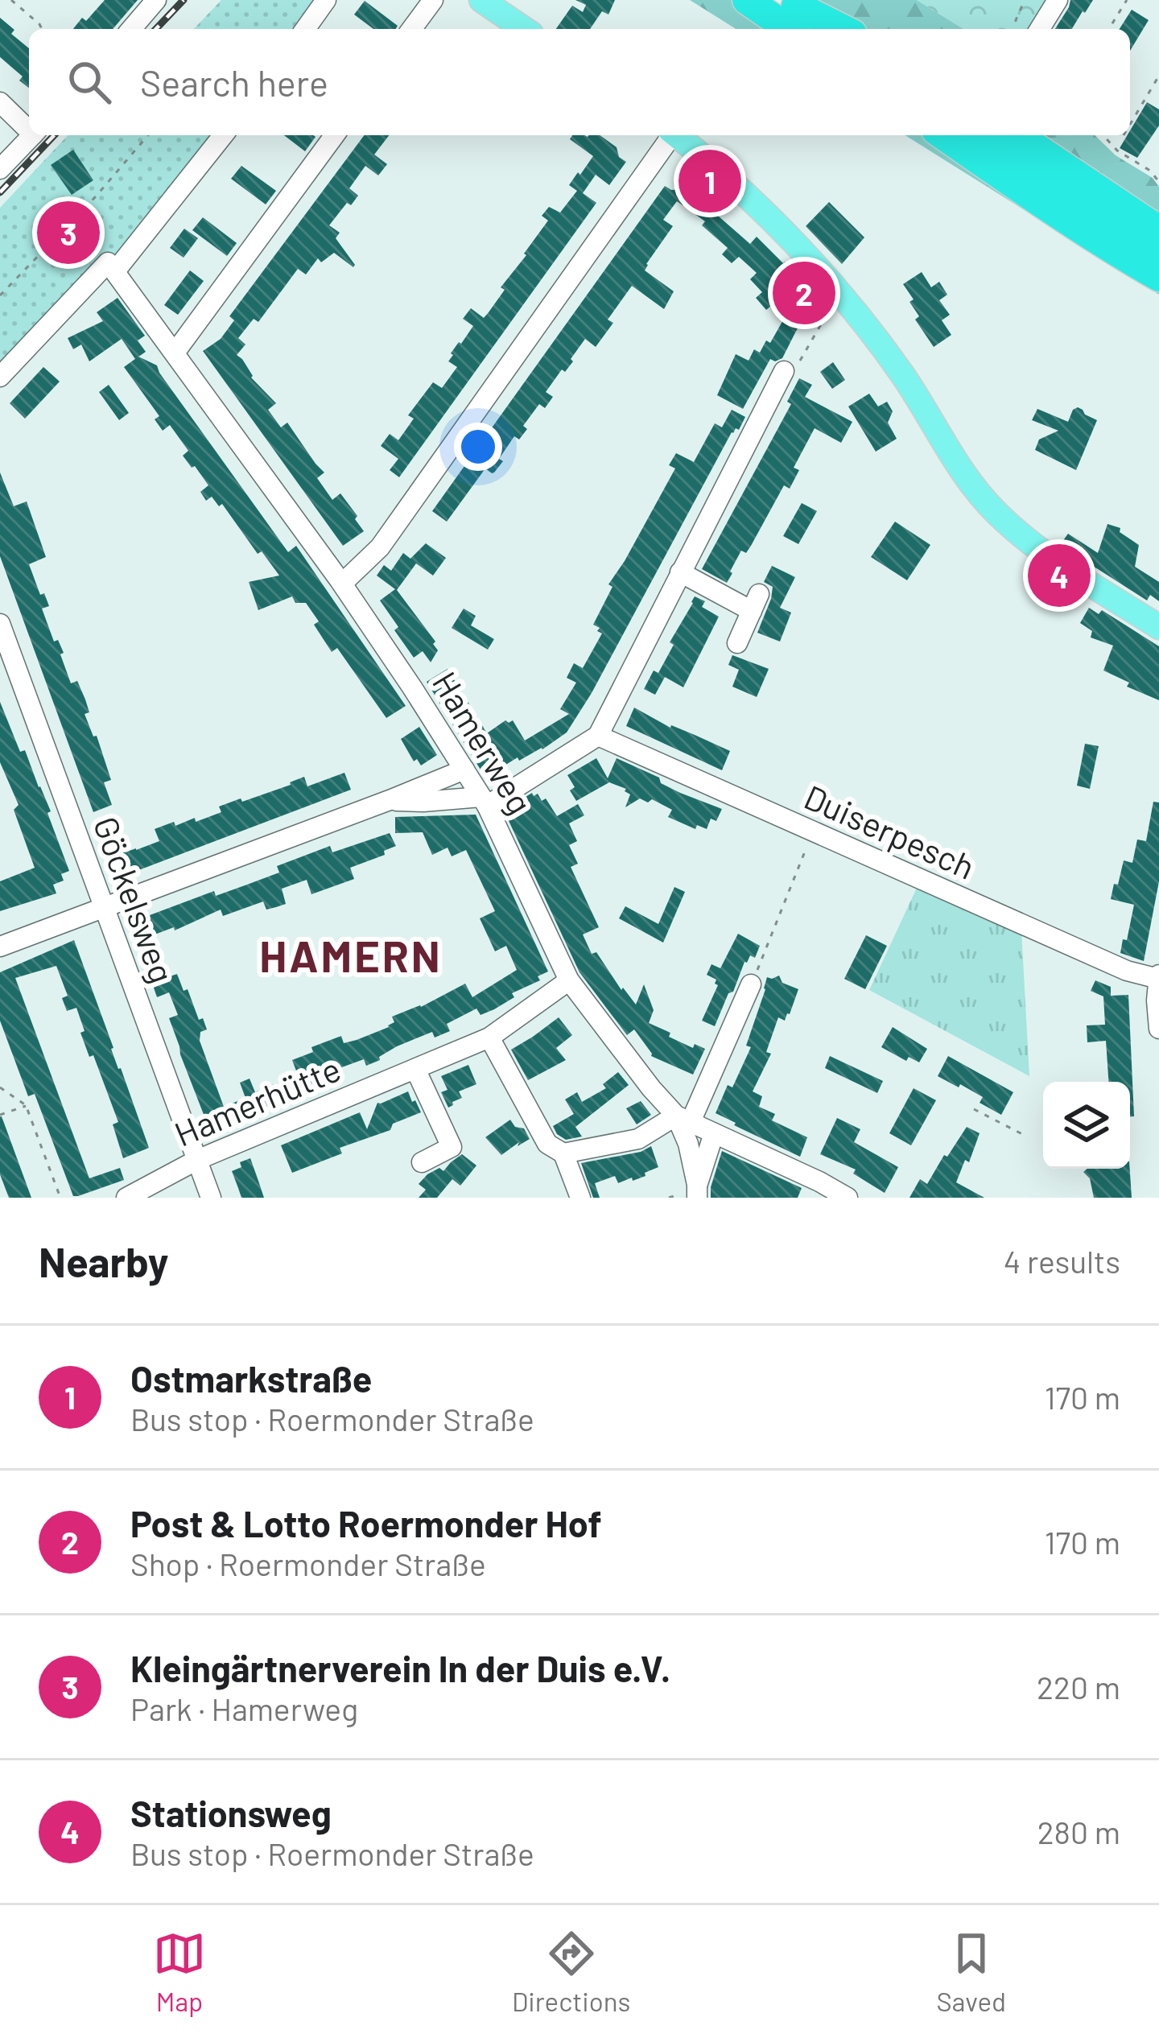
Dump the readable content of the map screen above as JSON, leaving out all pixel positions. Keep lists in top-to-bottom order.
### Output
{
  "streets": {
    "street": [
      "Hamerweg",
      "Duiserpesch",
      "Göckelsweg",
      "Hamerhütte"
    ]
  },
  "crossings": [
    ["Hamerweg", "Hamerhütte"],
    ["Göckelsweg", "Hamerhütte"]
  ],
  "districts": ["HAMERN"],
  "page": {
    "search": "Search here",
    "pins": [
      "1",
      "3",
      "2",
      "4"
    ],
    "heading": ["Nearby", "4 results"],
    "list": [
      {
        "mark": "1",
        "name": "Ostmarkstraße",
        "note": "Bus stop · Roermonder Straße",
        "value": "170 m"
      },
      {
        "mark": "2",
        "name": "Post & Lotto Roermonder Hof",
        "note": "Shop · Roermonder Straße",
        "value": "170 m"
      },
      {
        "mark": "3",
        "name": "Kleingärtnerverein In der Duis e.V.",
        "note": "Park · Hamerweg",
        "value": "220 m"
      },
      {
        "mark": "4",
        "name": "Stationsweg",
        "note": "Bus stop · Roermonder Straße",
        "value": "280 m"
      }
    ],
    "nav": ["Map", "Directions", "Saved"]
  }
}
